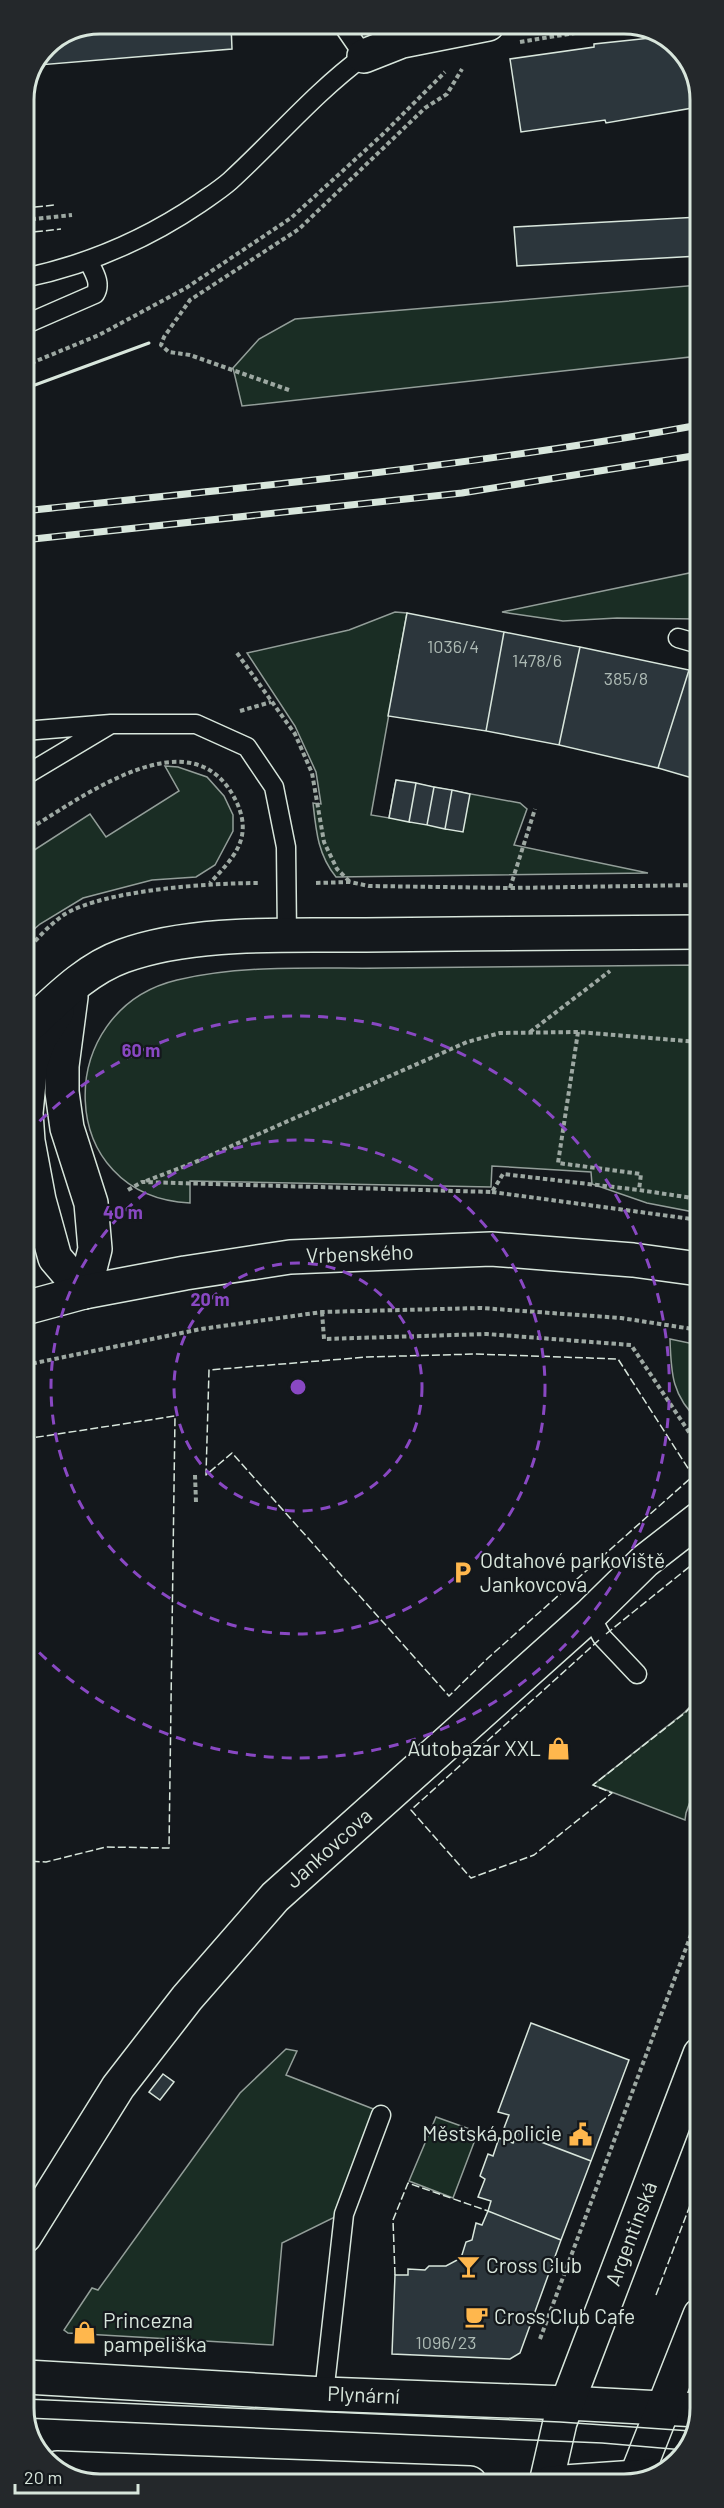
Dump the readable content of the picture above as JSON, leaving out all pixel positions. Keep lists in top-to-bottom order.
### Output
{
  "streets": {
    "main road": [
      "Vrbenského",
      "Jankovcova",
      "Argentinská",
      "Plynární"
    ]
  },
  "crossings": [
    ["Argentinská", "Plynární"]
  ],
  "places": {
    "parking": ["Odtahové parkoviště Jankovcova"],
    "shop": ["Autobazar XXL", "Princezna pampeliška"],
    "public building": ["Městská policie"],
    "bar": ["Cross Club"],
    "cafe": ["Cross Club Cafe"]
  },
  "house_numbers": [
    "1036/4",
    "1478/6",
    "385/8",
    "1096/23"
  ],
  "scale_bar": "20 m",
  "rings": ["60 m", "40 m", "20 m"]
}
